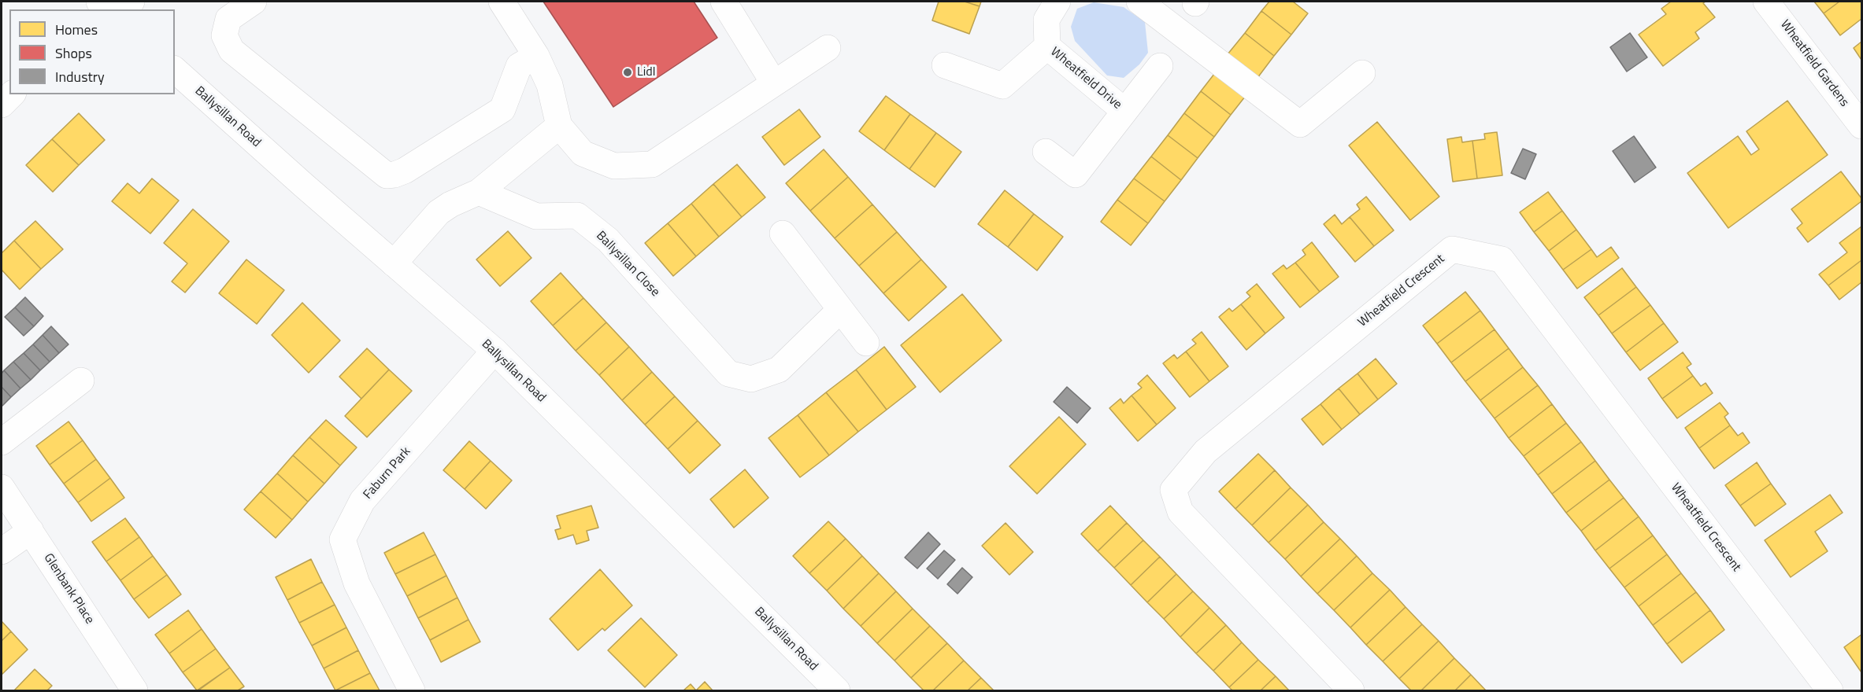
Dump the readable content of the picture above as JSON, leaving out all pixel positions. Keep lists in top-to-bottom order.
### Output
{
  "streets": {
    "main road": [
      "Wheatfield Gardens",
      "Wheatfield Drive",
      "Ballysillan Road",
      "Ballysillan Close",
      "Wheatfield Crescent",
      "Faburn Park",
      "Glenbank Place"
    ]
  },
  "crossings": [
    ["Ballysillan Road", "Faburn Park"]
  ],
  "places": ["Lidl"],
  "legend": ["Homes", "Shops", "Industry"]
}
